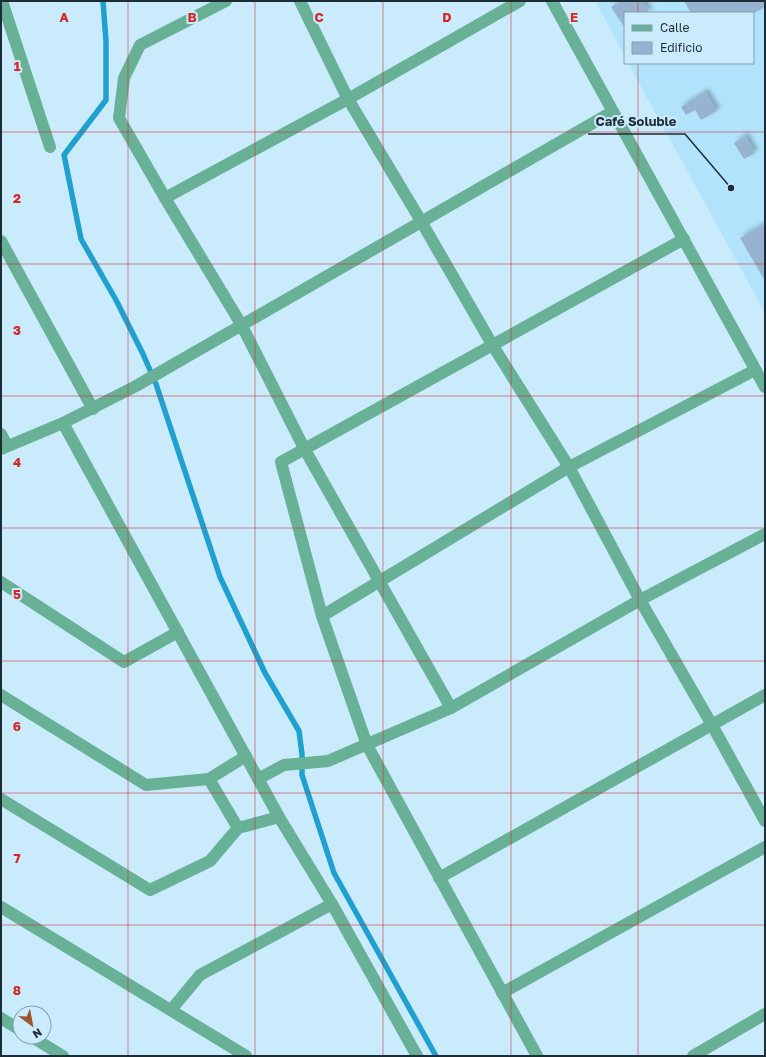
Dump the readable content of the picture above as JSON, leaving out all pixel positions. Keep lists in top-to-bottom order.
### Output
{
  "places": ["Café Soluble"],
  "legend": ["Calle", "Edificio"],
  "north": "bottom right",
  "grid": {
    "columns": [
      "A",
      "B",
      "C",
      "D",
      "E"
    ],
    "rows": [
      "1",
      "2",
      "3",
      "4",
      "5",
      "6",
      "7",
      "8"
    ]
  }
}
